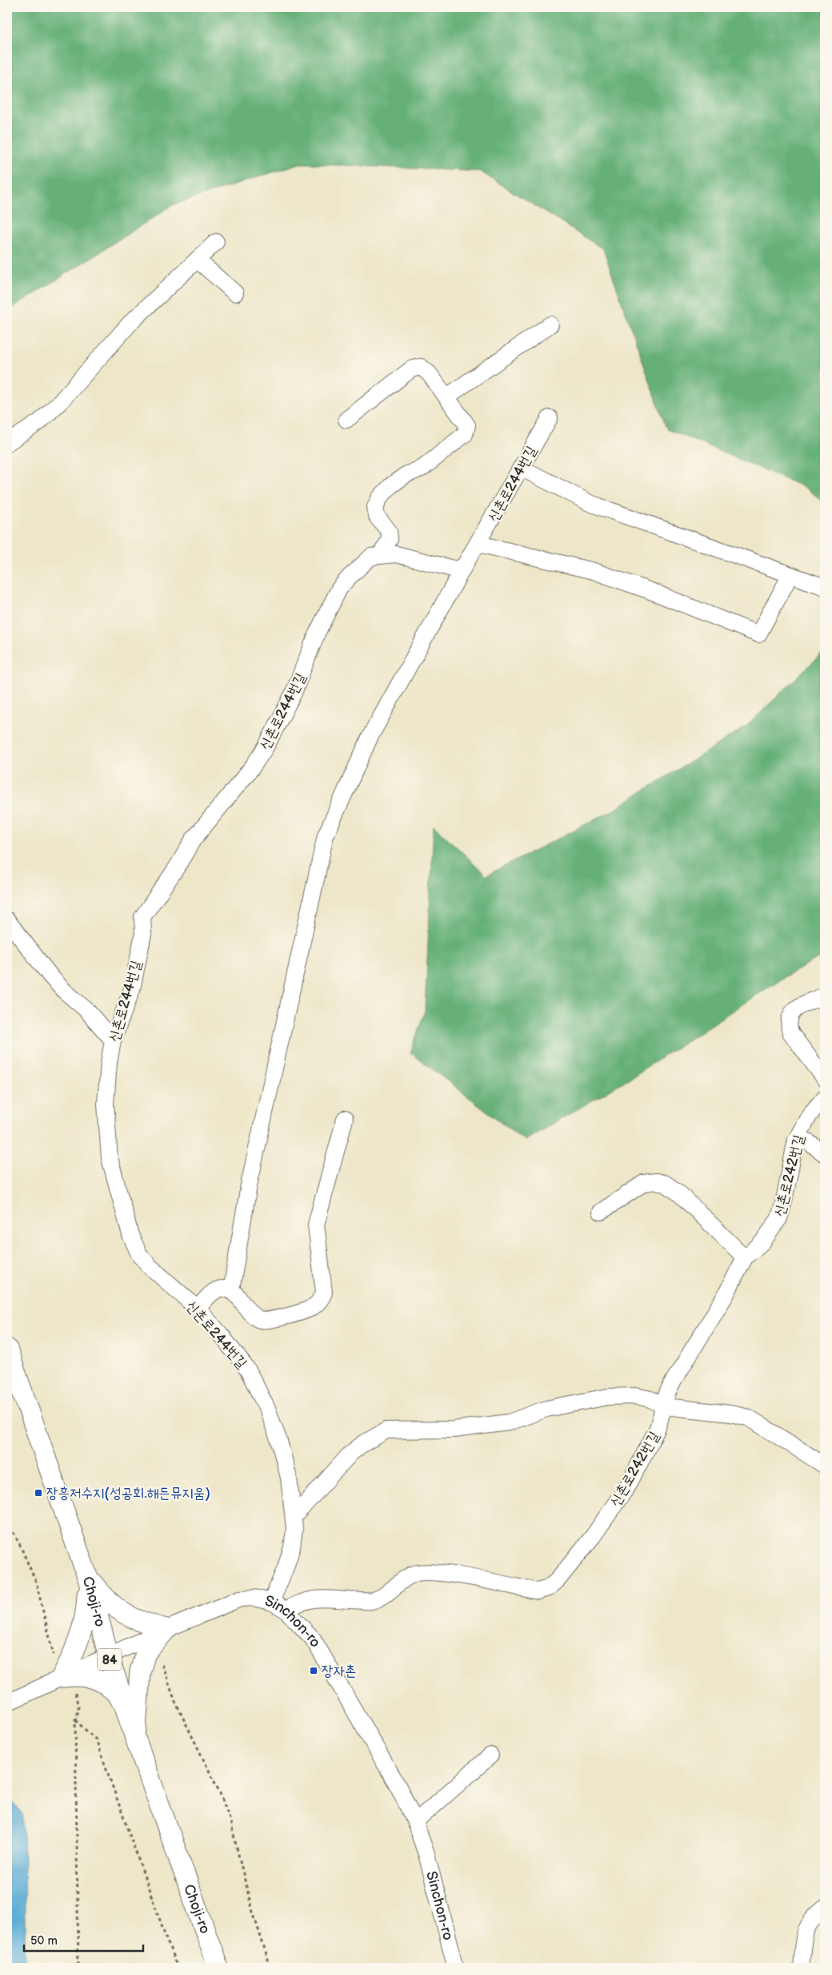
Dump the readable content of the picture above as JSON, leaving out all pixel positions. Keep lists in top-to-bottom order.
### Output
{
  "streets": {
    "main road": ["Choji-ro", "84"],
    "street": ["신촌로244번길", "신촌로242번길", "Sinchon-ro"]
  },
  "crossings": [
    ["신촌로244번길", "Sinchon-ro"],
    ["신촌로242번길", "Sinchon-ro"],
    ["Choji-ro", "Sinchon-ro"]
  ],
  "places": {
    "transit": ["장흥저수지(성공회.해든뮤지움)", "장자촌"]
  },
  "scale_bar": "50 m"
}
